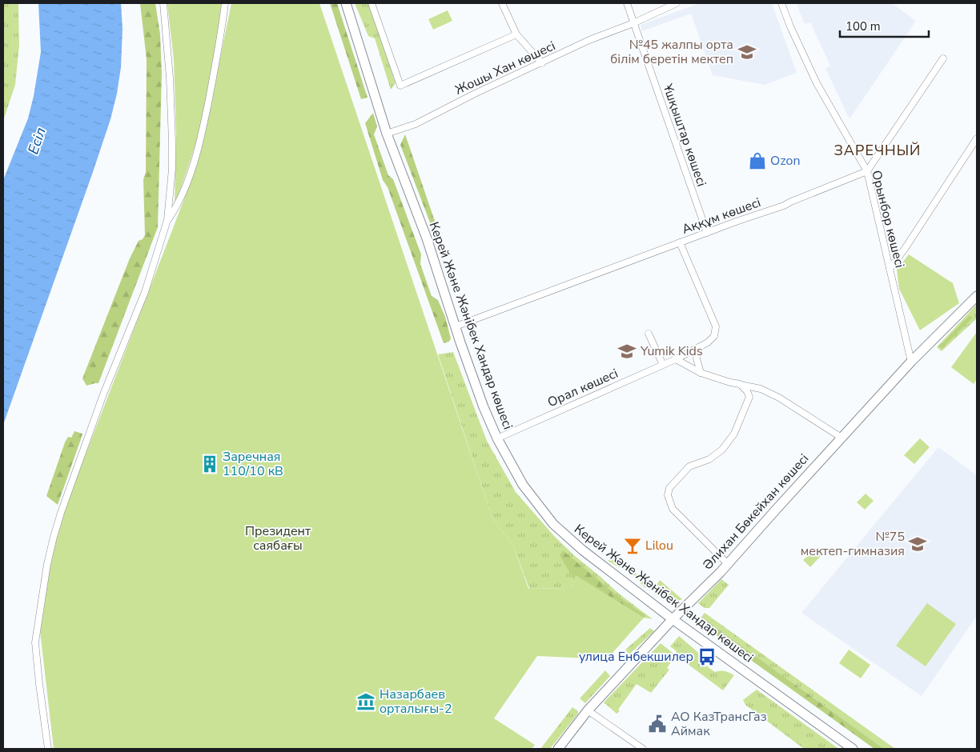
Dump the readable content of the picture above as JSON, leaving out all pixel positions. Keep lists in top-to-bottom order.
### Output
{
  "streets": {
    "main road": ["Керей Және Жәнібек Хандар көшесі", "Әлихан Бөкейхан көшесі"],
    "street": [
      "Жошы Хан көшесі",
      "Ұшқыштар көшесі",
      "Аққұм көшесі",
      "Орынбор көшесі",
      "Орал көшесі"
    ]
  },
  "crossings": [
    ["Жошы Хан көшесі", "Ұшқыштар көшесі"],
    ["Жошы Хан көшесі", "Керей Және Жәнібек Хандар көшесі"],
    ["Ұшқыштар көшесі", "Аққұм көшесі"],
    ["Аққұм көшесі", "Орынбор көшесі"],
    ["Аққұм көшесі", "Керей Және Жәнібек Хандар көшесі"],
    ["Аққұм көшесі", "Орал көшесі"],
    ["Орынбор көшесі", "Әлихан Бөкейхан көшесі"],
    ["Керей Және Жәнібек Хандар көшесі", "Орал көшесі"],
    ["Керей Және Жәнібек Хандар көшесі", "Әлихан Бөкейхан көшесі"]
  ],
  "districts": ["ЗАРЕЧНЫЙ"],
  "water": ["Есіл"],
  "parks": ["Президент саябағы"],
  "places": {
    "school or university": ["№45 жалпы орта білім беретін мектеп", "Yumik Kids", "№75 мектеп-гимназия"],
    "shop": ["Ozon"],
    "building": ["Заречная 110/10 кВ"],
    "bar": ["Lilou"],
    "bus stop": ["улица Енбекшилер"],
    "museum": ["Назарбаев орталығы-2"],
    "public building": ["АО КазТрансГаз Аймак"]
  },
  "scale_bar": "100 m"
}
